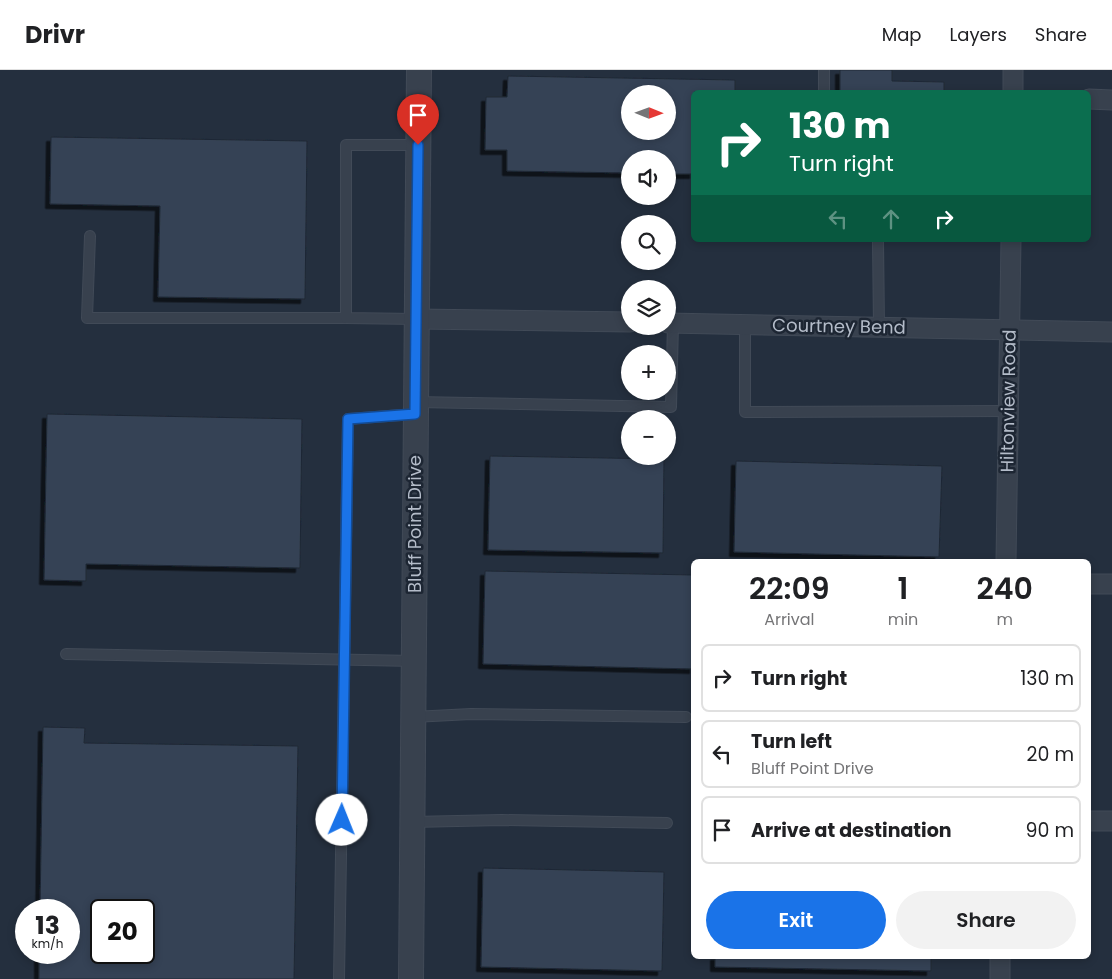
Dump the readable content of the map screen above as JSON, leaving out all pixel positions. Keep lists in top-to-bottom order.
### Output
{
  "streets": {
    "street": ["Courtney Bend", "Hiltonview Road", "Bluff Point Drive"]
  },
  "crossings": [
    ["Courtney Bend", "Hiltonview Road"]
  ],
  "north": "right",
  "page": {
    "header": "Drivr",
    "nav": ["Map", "Layers", "Share"],
    "map_buttons": ["+", "−"],
    "turn": ["130 m", "Turn right"],
    "eta": [
      "22:09",
      "Arrival",
      "1",
      "min",
      "240",
      "m"
    ],
    "list": [
      {
        "name": "Turn right",
        "value": "130 m"
      },
      {
        "name": "Turn left",
        "note": "Bluff Point Drive",
        "value": "20 m"
      },
      {
        "name": "Arrive at destination",
        "value": "90 m"
      }
    ],
    "buttons": ["Exit", "Share"],
    "speed": "13 km/h",
    "limit": "20"
  }
}
